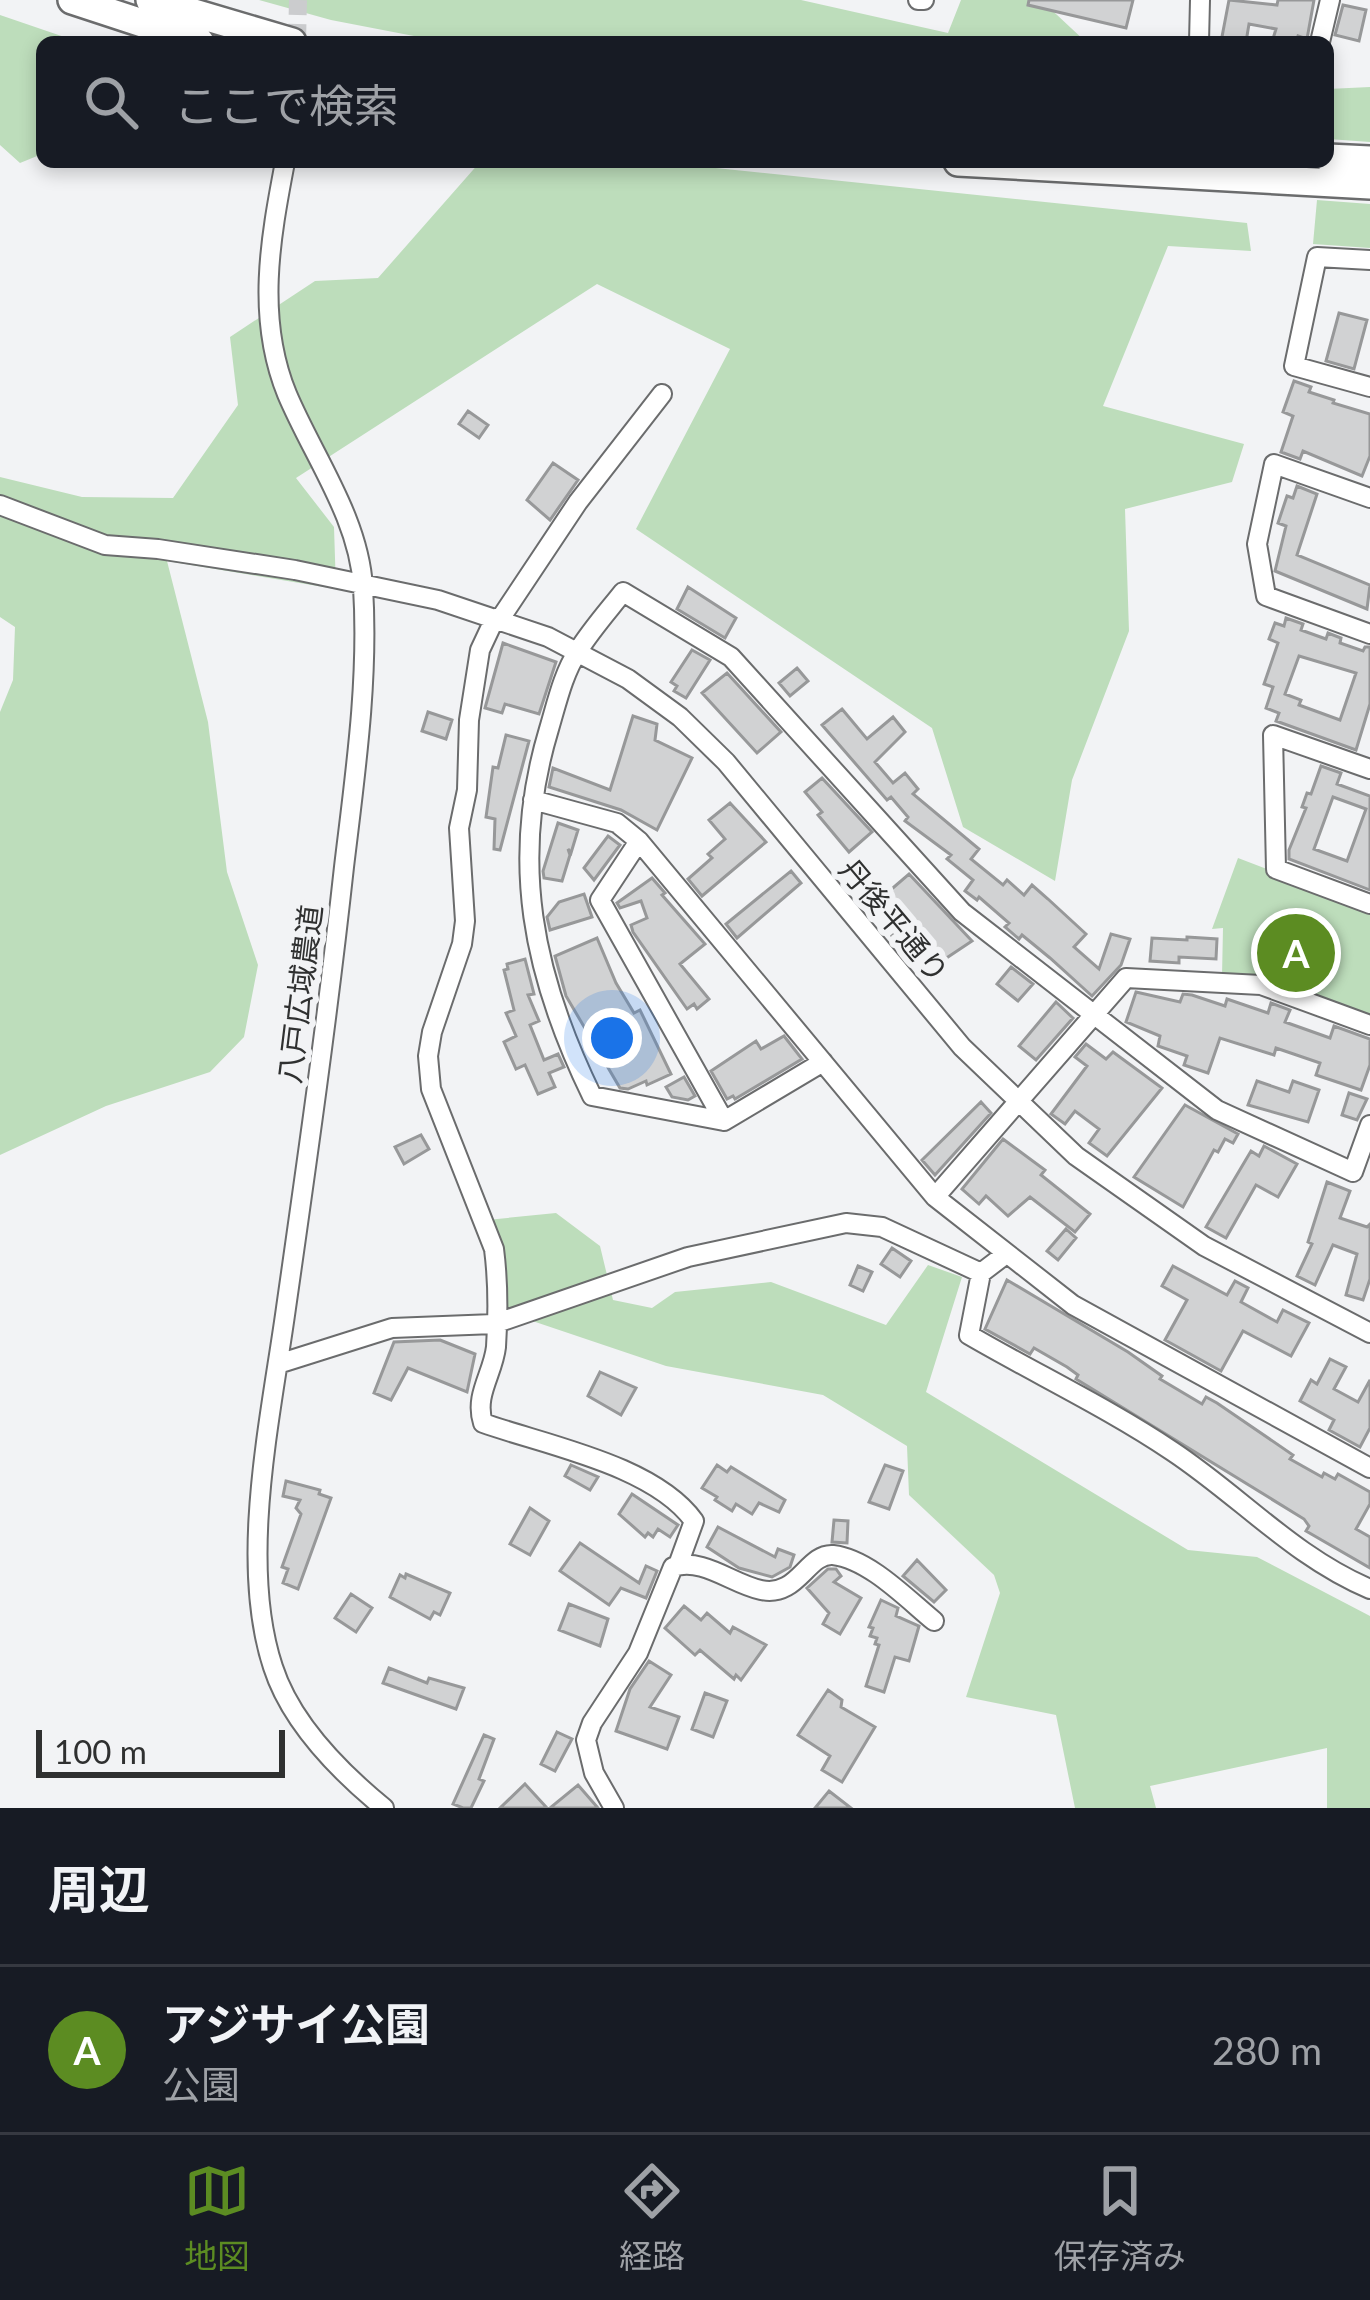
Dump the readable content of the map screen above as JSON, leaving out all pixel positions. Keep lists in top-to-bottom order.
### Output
{
  "streets": {
    "street": ["丹後平通り", "八戸広域農道"]
  },
  "crossings": [
    ["丹後平通り", "八戸広域農道"]
  ],
  "scale_bar": "100 m",
  "page": {
    "search": "ここで検索",
    "pins": "A",
    "scale": "100 m",
    "heading": "周辺",
    "list": [
      {
        "mark": "A",
        "name": "アジサイ公園",
        "note": "公園",
        "value": "280 m"
      }
    ],
    "nav": ["地図", "経路", "保存済み"]
  }
}
